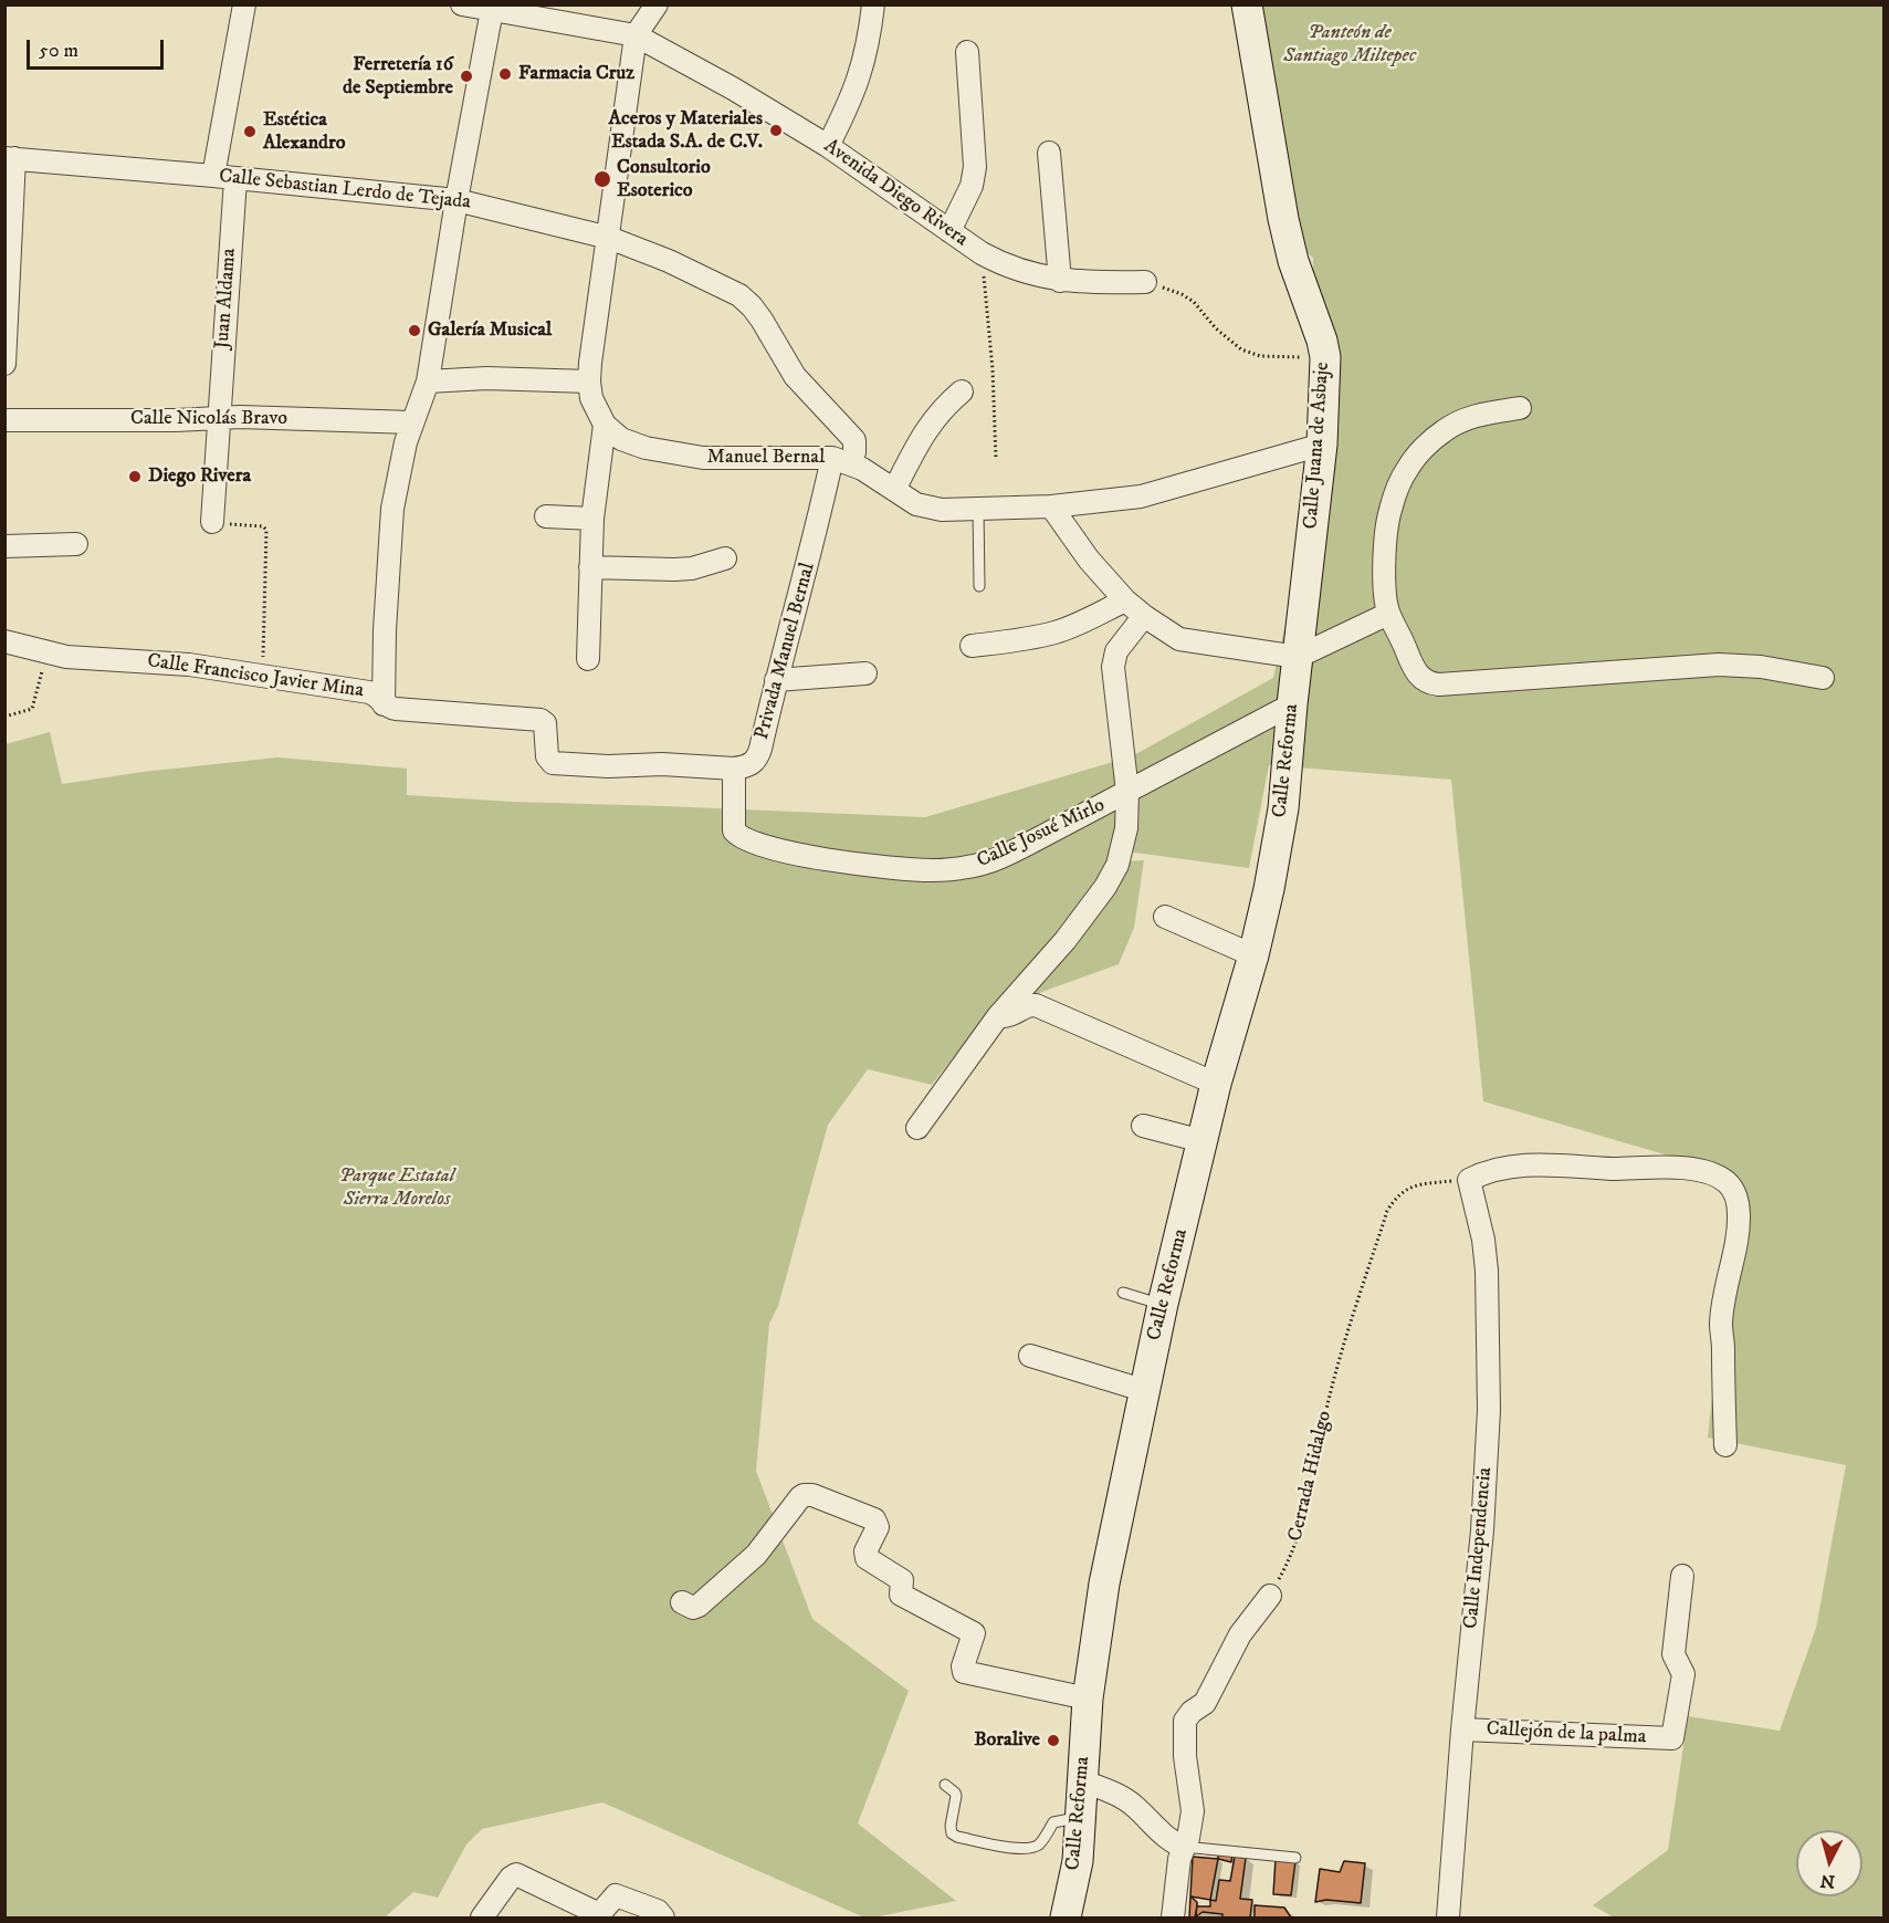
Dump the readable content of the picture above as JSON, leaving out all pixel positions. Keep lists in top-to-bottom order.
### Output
{
  "streets": {
    "street": [
      "Calle Sebastian Lerdo de Tejada",
      "Avenida Diego Rivera",
      "Juan Aldama",
      "Calle Nicolás Bravo",
      "Calle Juana de Asbaje",
      "Manuel Bernal",
      "Privada Manuel Bernal",
      "Calle Francisco Javier Mina",
      "Calle Reforma",
      "Calle Josué Mirlo",
      "Calle Independencia",
      "Callejón de la palma"
    ],
    "path": ["Cerrada Hidalgo"]
  },
  "crossings": [
    ["Calle Sebastian Lerdo de Tejada", "Juan Aldama"],
    ["Calle Sebastian Lerdo de Tejada", "Manuel Bernal"],
    ["Calle Sebastian Lerdo de Tejada", "Privada Manuel Bernal"],
    ["Juan Aldama", "Calle Nicolás Bravo"],
    ["Calle Juana de Asbaje", "Manuel Bernal"],
    ["Calle Juana de Asbaje", "Calle Reforma"],
    ["Manuel Bernal", "Privada Manuel Bernal"],
    ["Privada Manuel Bernal", "Calle Francisco Javier Mina"],
    ["Privada Manuel Bernal", "Calle Josué Mirlo"],
    ["Calle Francisco Javier Mina", "Calle Josué Mirlo"],
    ["Calle Reforma", "Calle Josué Mirlo"],
    ["Cerrada Hidalgo", "Calle Independencia"],
    ["Calle Independencia", "Callejón de la palma"]
  ],
  "parks": ["Panteón de Santiago Miltepec", "Parque Estatal Sierra Morelos"],
  "places": [
    "Farmacia Cruz",
    "Ferretería 16 de Septiembre",
    "Aceros y Materiales Estada S.A. de C.V.",
    "Estética Alexandro",
    "Consultorio Esoterico",
    "Galería Musical",
    "Diego Rivera",
    "Boralive"
  ],
  "scale_bar": "50 m",
  "north": "bottom"
}
